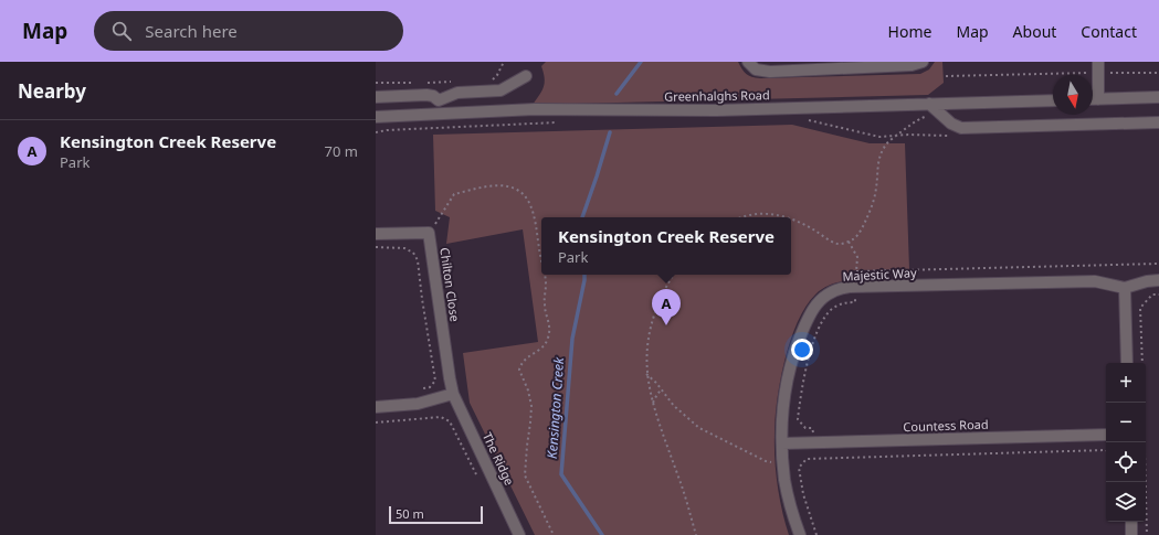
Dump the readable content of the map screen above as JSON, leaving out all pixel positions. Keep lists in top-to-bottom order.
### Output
{
  "streets": {
    "street": [
      "Greenhalghs Road",
      "Majestic Way",
      "Chilton Close",
      "Countess Road",
      "The Ridge"
    ]
  },
  "crossings": [
    ["Majestic Way", "Countess Road"],
    ["Chilton Close", "The Ridge"]
  ],
  "water": ["Kensington Creek"],
  "scale_bar": "50 m",
  "north": "bottom",
  "page": {
    "header": "Map",
    "search": "Search here",
    "nav": [
      "Home",
      "Map",
      "About",
      "Contact"
    ],
    "heading": "Nearby",
    "list": [
      {
        "mark": "A",
        "name": "Kensington Creek Reserve",
        "note": "Park",
        "value": "70 m"
      }
    ],
    "popup": ["Kensington Creek Reserve", "Park"],
    "pins": "A",
    "map_buttons": ["+", "−"],
    "scale": "50 m"
  }
}
